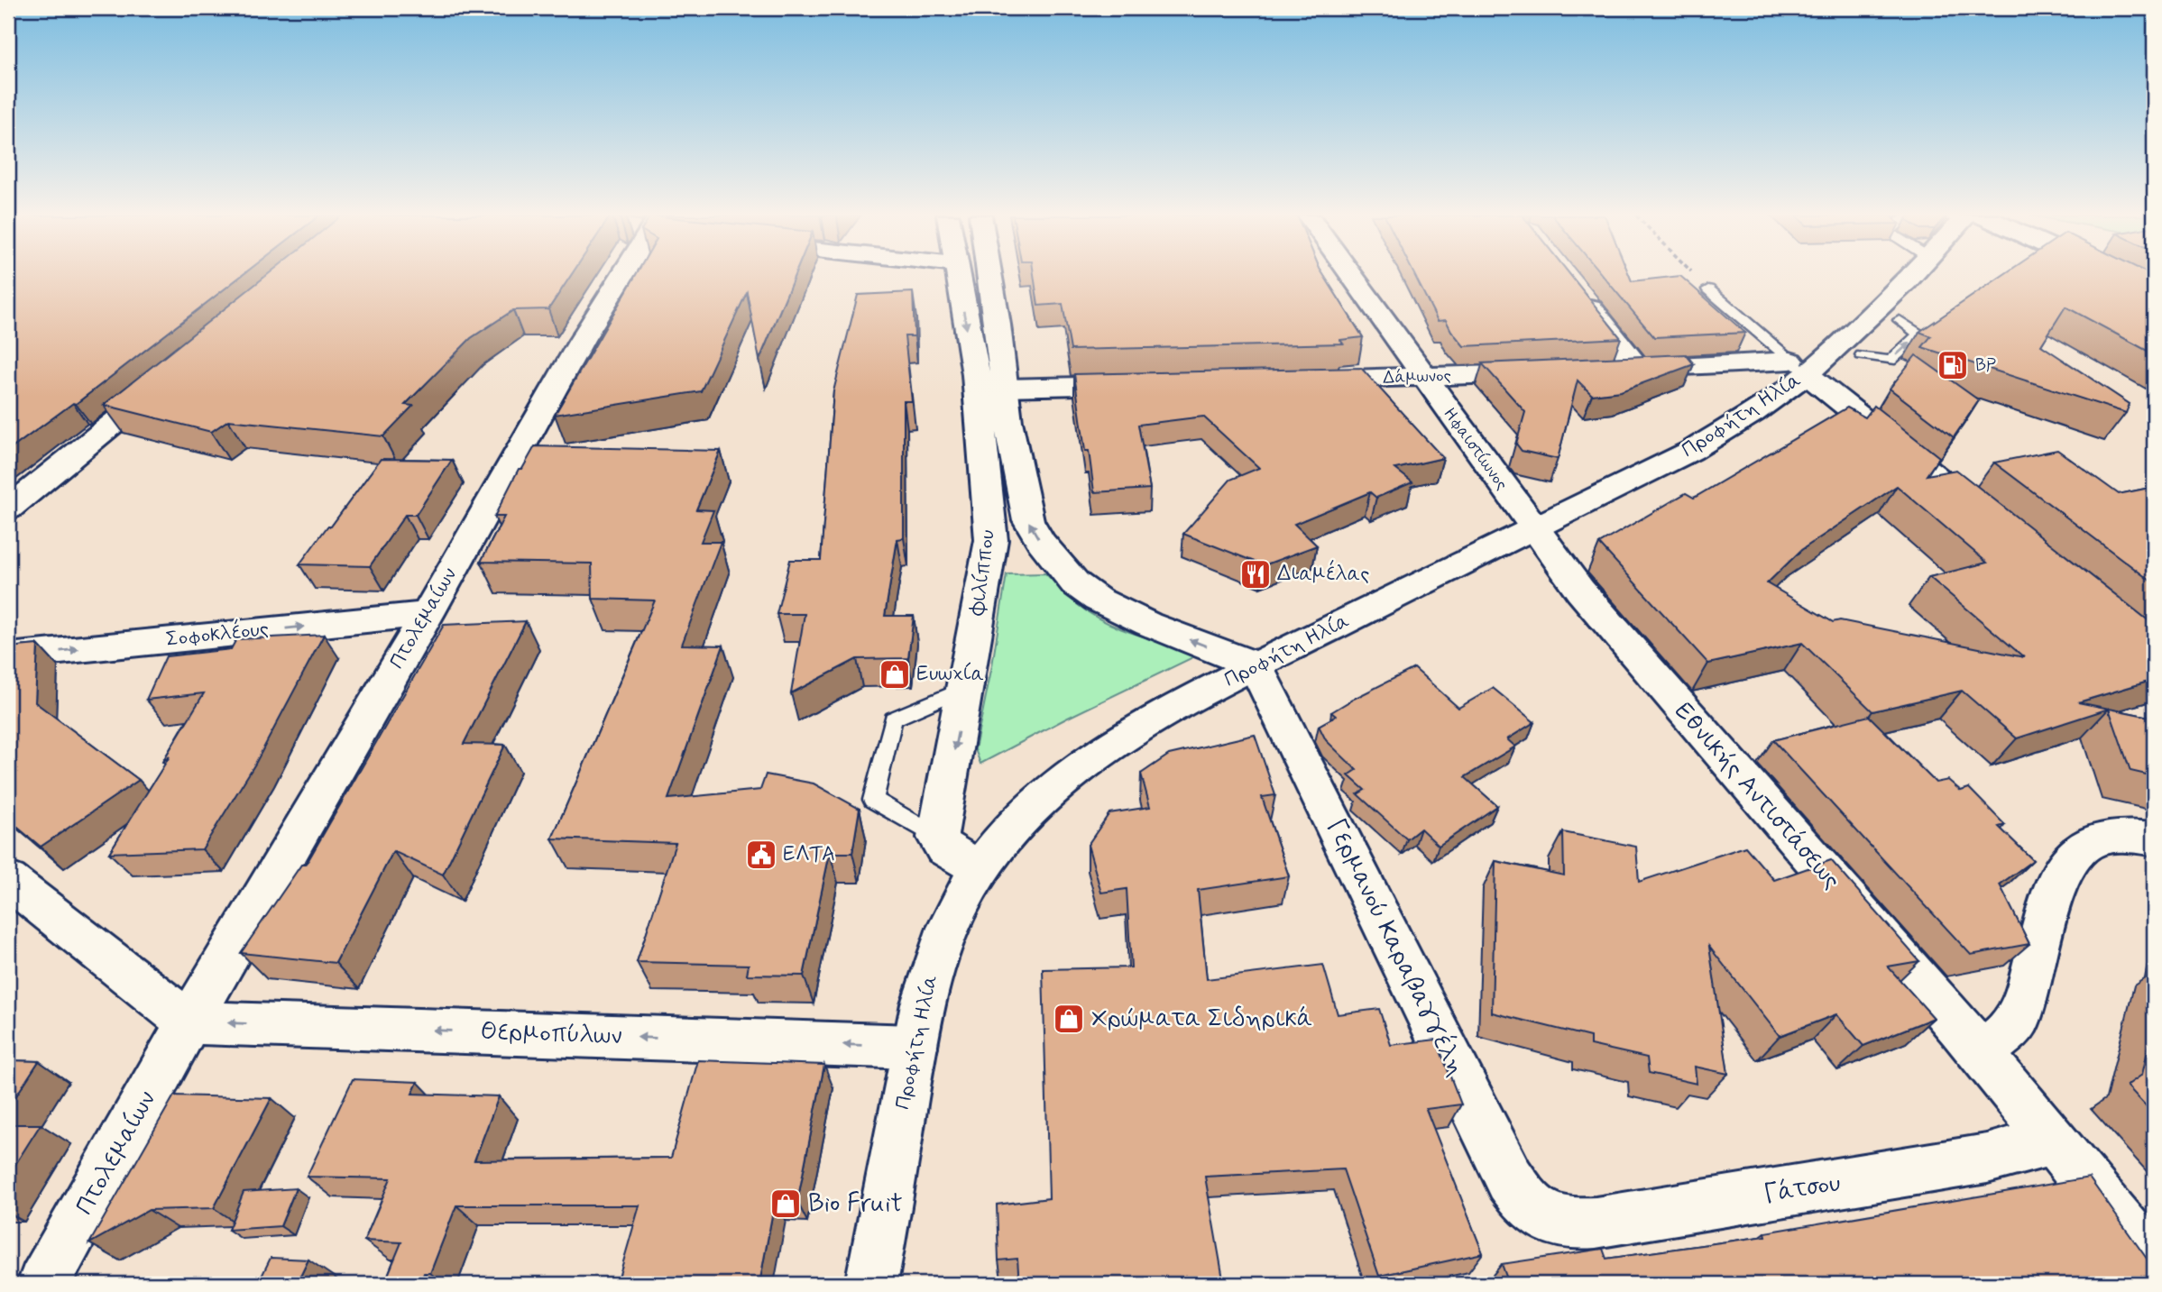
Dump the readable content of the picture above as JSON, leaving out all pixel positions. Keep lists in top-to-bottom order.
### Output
{
  "streets": {
    "street": [
      "Δάμωνος",
      "Προφήτη Ηλία",
      "Ηφαιστίωνος",
      "Φιλίππου",
      "Πτολεμαίων",
      "Σοφοκλέους",
      "Εθνικής Αντιστάσεως",
      "Γερμανού Καραβαγγέλη",
      "Θερμοπύλων",
      "Γάτσου"
    ]
  },
  "crossings": [
    ["Δάμωνος", "Ηφαιστίωνος"],
    ["Προφήτη Ηλία", "Ηφαιστίωνος"],
    ["Προφήτη Ηλία", "Φιλίππου"],
    ["Προφήτη Ηλία", "Εθνικής Αντιστάσεως"],
    ["Προφήτη Ηλία", "Γερμανού Καραβαγγέλη"],
    ["Προφήτη Ηλία", "Θερμοπύλων"],
    ["Ηφαιστίωνος", "Εθνικής Αντιστάσεως"],
    ["Φιλίππου", "Γερμανού Καραβαγγέλη"],
    ["Πτολεμαίων", "Σοφοκλέους"],
    ["Πτολεμαίων", "Θερμοπύλων"],
    ["Εθνικής Αντιστάσεως", "Γάτσου"],
    ["Γερμανού Καραβαγγέλη", "Γάτσου"]
  ],
  "one_way": ["Σοφοκλέους", "Θερμοπύλων"],
  "places": {
    "fuel station": ["BP"],
    "restaurant": ["Διαμέλας"],
    "shop": ["Ευωχία", "Χρώματα Σιδηρικά", "Bio Fruit"],
    "public building": ["ΕΛΤΑ"]
  }
}
